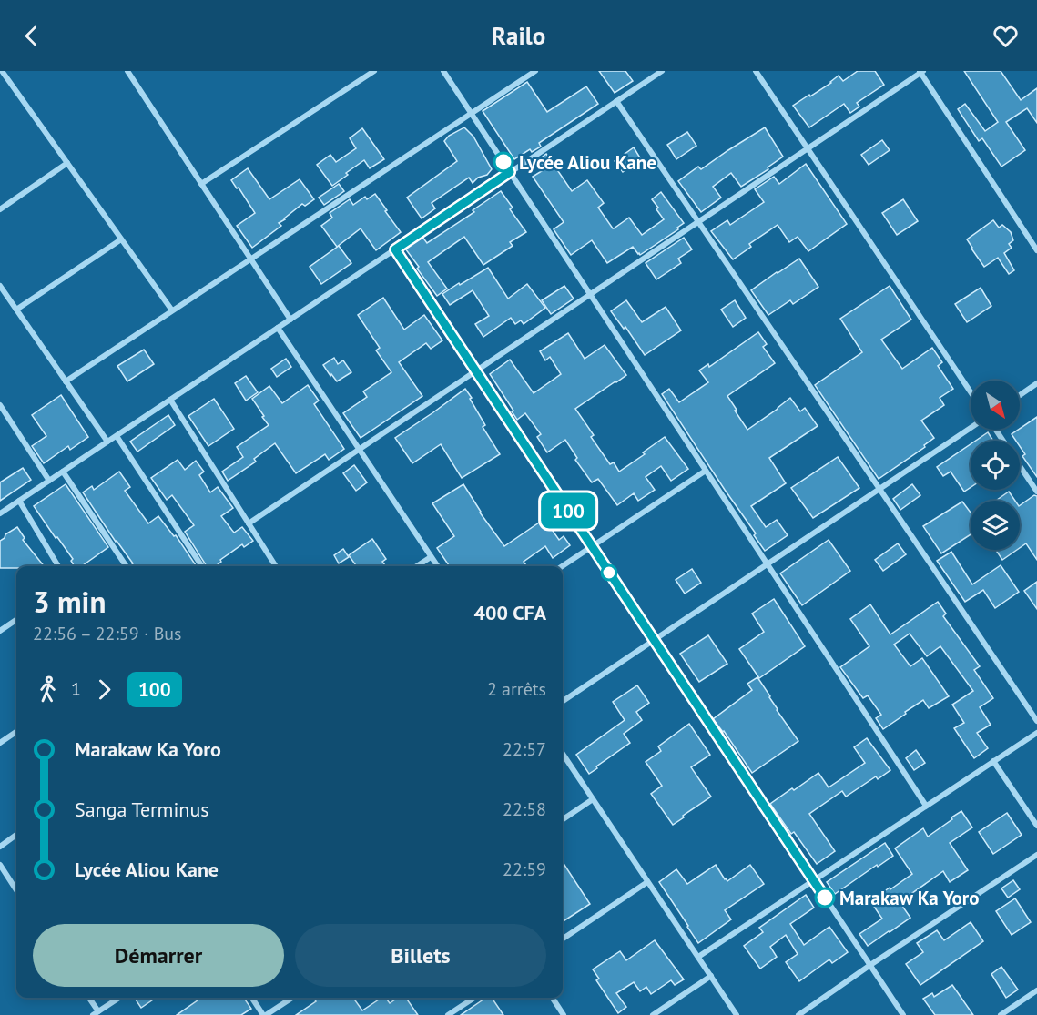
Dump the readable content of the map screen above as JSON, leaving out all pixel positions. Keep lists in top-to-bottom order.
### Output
{
  "places": ["Lycée Aliou Kane", "Marakaw Ka Yoro"],
  "lines": ["bus line 100"],
  "north": "bottom right",
  "page": {
    "header": "Railo",
    "on_map": "100",
    "heading": ["3 min", "22:56 – 22:59 · Bus", "400 CFA"],
    "legs": ["1", "100", "2 arrêts"],
    "list": [
      {
        "name": "Marakaw Ka Yoro",
        "value": "22:57"
      },
      {
        "name": "Sanga Terminus",
        "value": "22:58"
      },
      {
        "name": "Lycée Aliou Kane",
        "value": "22:59"
      }
    ],
    "buttons": ["Démarrer", "Billets"]
  }
}
